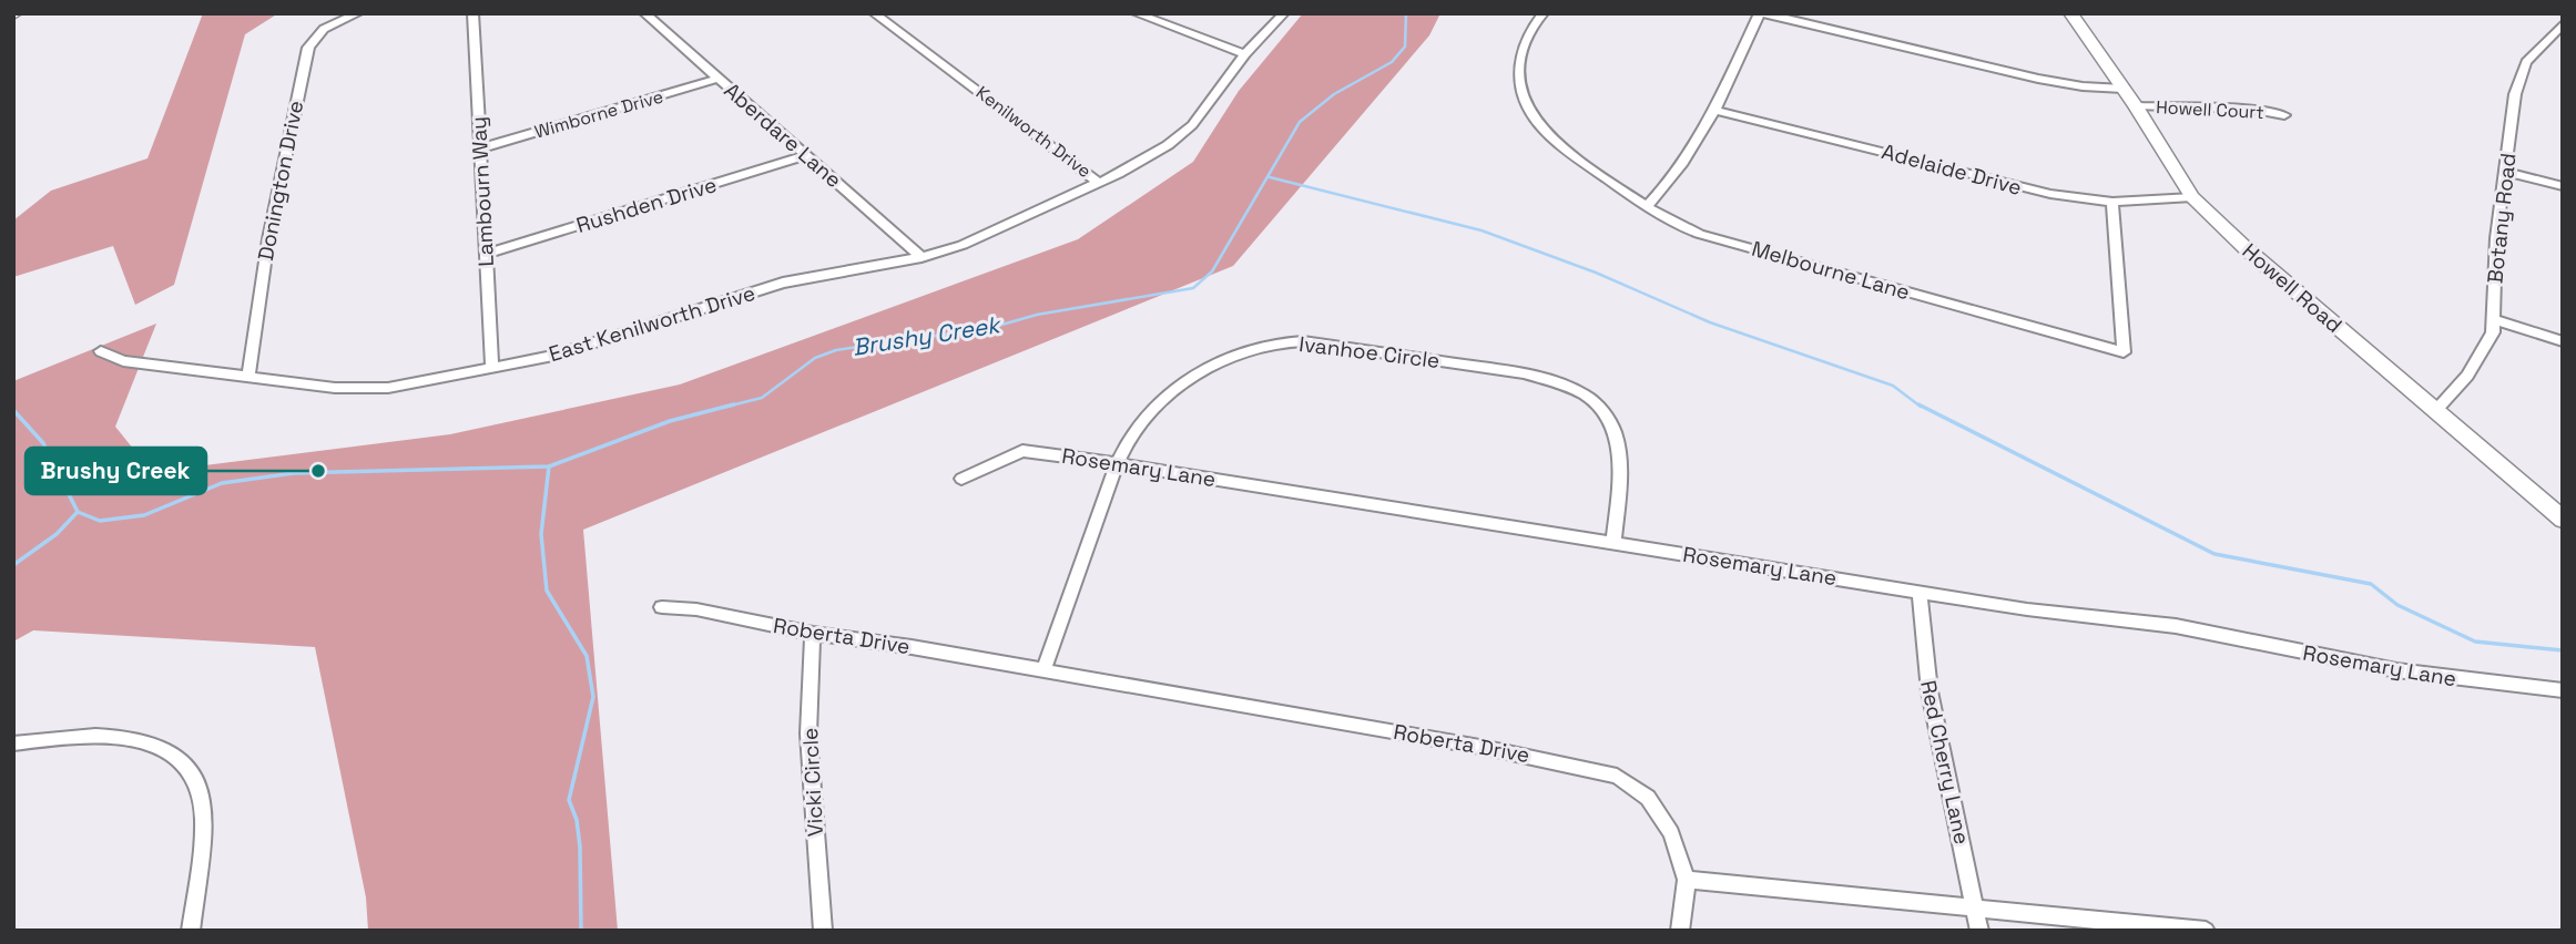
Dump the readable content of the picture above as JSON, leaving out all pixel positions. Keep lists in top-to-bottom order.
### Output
{
  "streets": {
    "main road": ["Howell Road"],
    "street": [
      "Howell Court",
      "Wimborne Drive",
      "Kenilworth Drive",
      "Aberdare Lane",
      "Adelaide Drive",
      "Donington Drive",
      "Lambourn Way",
      "Rushden Drive",
      "Botany Road",
      "Melbourne Lane",
      "East Kenilworth Drive",
      "Ivanhoe Circle",
      "Rosemary Lane",
      "Roberta Drive",
      "Red Cherry Lane",
      "Vicki Circle"
    ]
  },
  "crossings": [
    ["Howell Court", "Howell Road"],
    ["Wimborne Drive", "Aberdare Lane"],
    ["Wimborne Drive", "Lambourn Way"],
    ["Kenilworth Drive", "East Kenilworth Drive"],
    ["Aberdare Lane", "Rushden Drive"],
    ["Aberdare Lane", "East Kenilworth Drive"],
    ["Adelaide Drive", "Melbourne Lane"],
    ["Adelaide Drive", "Howell Road"],
    ["Donington Drive", "East Kenilworth Drive"],
    ["Lambourn Way", "Rushden Drive"],
    ["Lambourn Way", "East Kenilworth Drive"],
    ["Botany Road", "Howell Road"],
    ["Ivanhoe Circle", "Rosemary Lane"],
    ["Ivanhoe Circle", "Roberta Drive"],
    ["Rosemary Lane", "Red Cherry Lane"],
    ["Roberta Drive", "Vicki Circle"]
  ],
  "water": ["Brushy Creek"],
  "places": ["Brushy Creek"]
}
